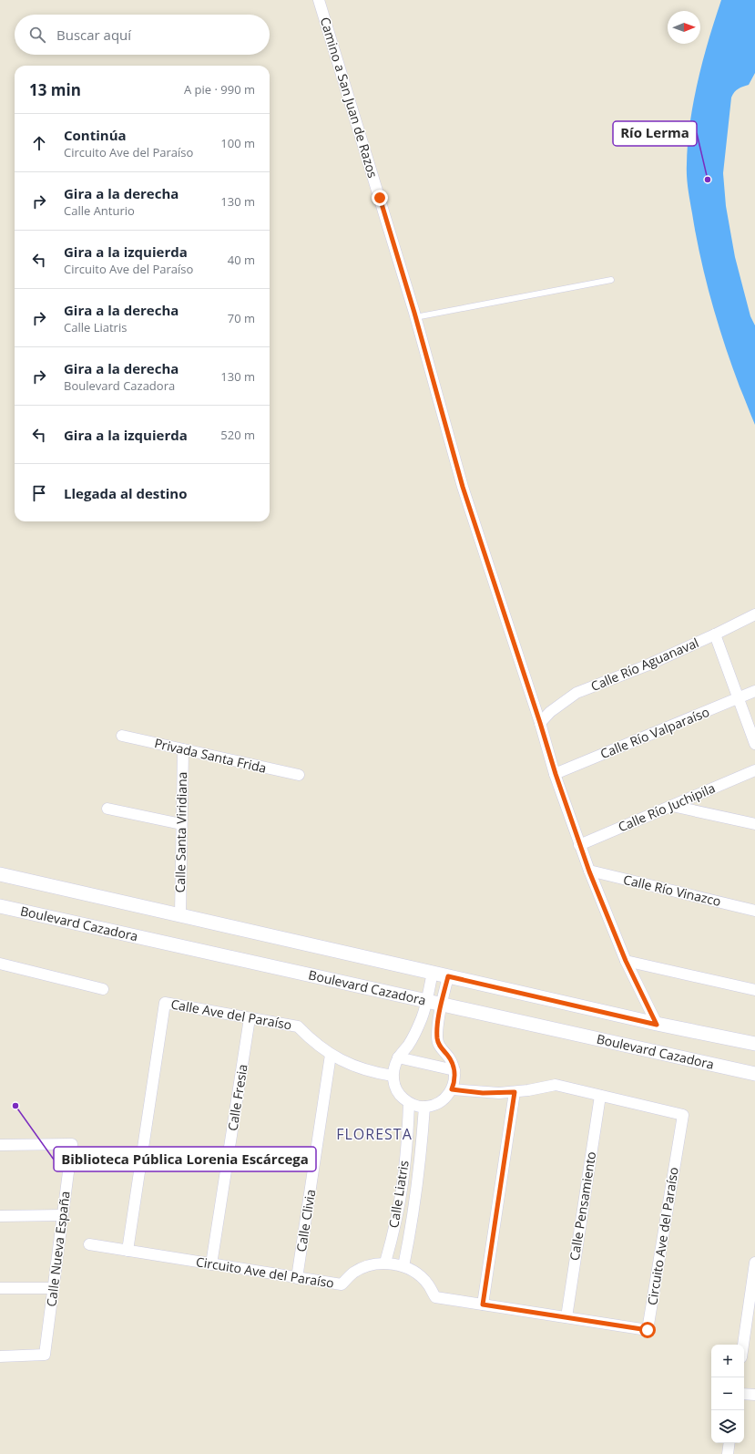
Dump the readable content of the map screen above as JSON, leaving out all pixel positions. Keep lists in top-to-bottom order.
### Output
{
  "streets": {
    "street": [
      "Camino a San Juan de Razos",
      "Calle Río Aguanaval",
      "Calle Río Valparaíso",
      "Privada Santa Frida",
      "Calle Río Juchipila",
      "Calle Santa Viridiana",
      "Calle Río Vinazco",
      "Boulevard Cazadora",
      "Calle Ave del Paraíso",
      "Calle Fresia",
      "Calle Liatris",
      "Calle Pensamiento",
      "Calle Clivia",
      "Circuito Ave del Paraíso",
      "Calle Nueva España"
    ]
  },
  "crossings": [
    ["Camino a San Juan de Razos", "Calle Río Aguanaval"],
    ["Camino a San Juan de Razos", "Calle Río Valparaíso"],
    ["Camino a San Juan de Razos", "Calle Río Juchipila"],
    ["Camino a San Juan de Razos", "Calle Río Vinazco"],
    ["Privada Santa Frida", "Calle Santa Viridiana"],
    ["Calle Ave del Paraíso", "Calle Fresia"],
    ["Calle Ave del Paraíso", "Calle Liatris"],
    ["Calle Ave del Paraíso", "Calle Clivia"],
    ["Calle Ave del Paraíso", "Circuito Ave del Paraíso"],
    ["Calle Fresia", "Circuito Ave del Paraíso"],
    ["Calle Liatris", "Circuito Ave del Paraíso"],
    ["Calle Pensamiento", "Circuito Ave del Paraíso"],
    ["Calle Clivia", "Circuito Ave del Paraíso"]
  ],
  "districts": ["FLORESTA"],
  "places": ["Río Lerma", "Biblioteca Pública Lorenia Escárcega"],
  "north": "right",
  "page": {
    "search": "Buscar aquí",
    "heading": ["13 min", "A pie · 990 m"],
    "list": [
      ["Continúa", "Circuito Ave del Paraíso", "100 m"],
      ["Gira a la derecha", "Calle Anturio", "130 m"],
      ["Gira a la izquierda", "Circuito Ave del Paraíso", "40 m"],
      ["Gira a la derecha", "Calle Liatris", "70 m"],
      ["Gira a la derecha", "Boulevard Cazadora", "130 m"],
      ["Gira a la izquierda", "520 m"],
      "Llegada al destino"
    ],
    "map_buttons": ["+", "−"]
  }
}
